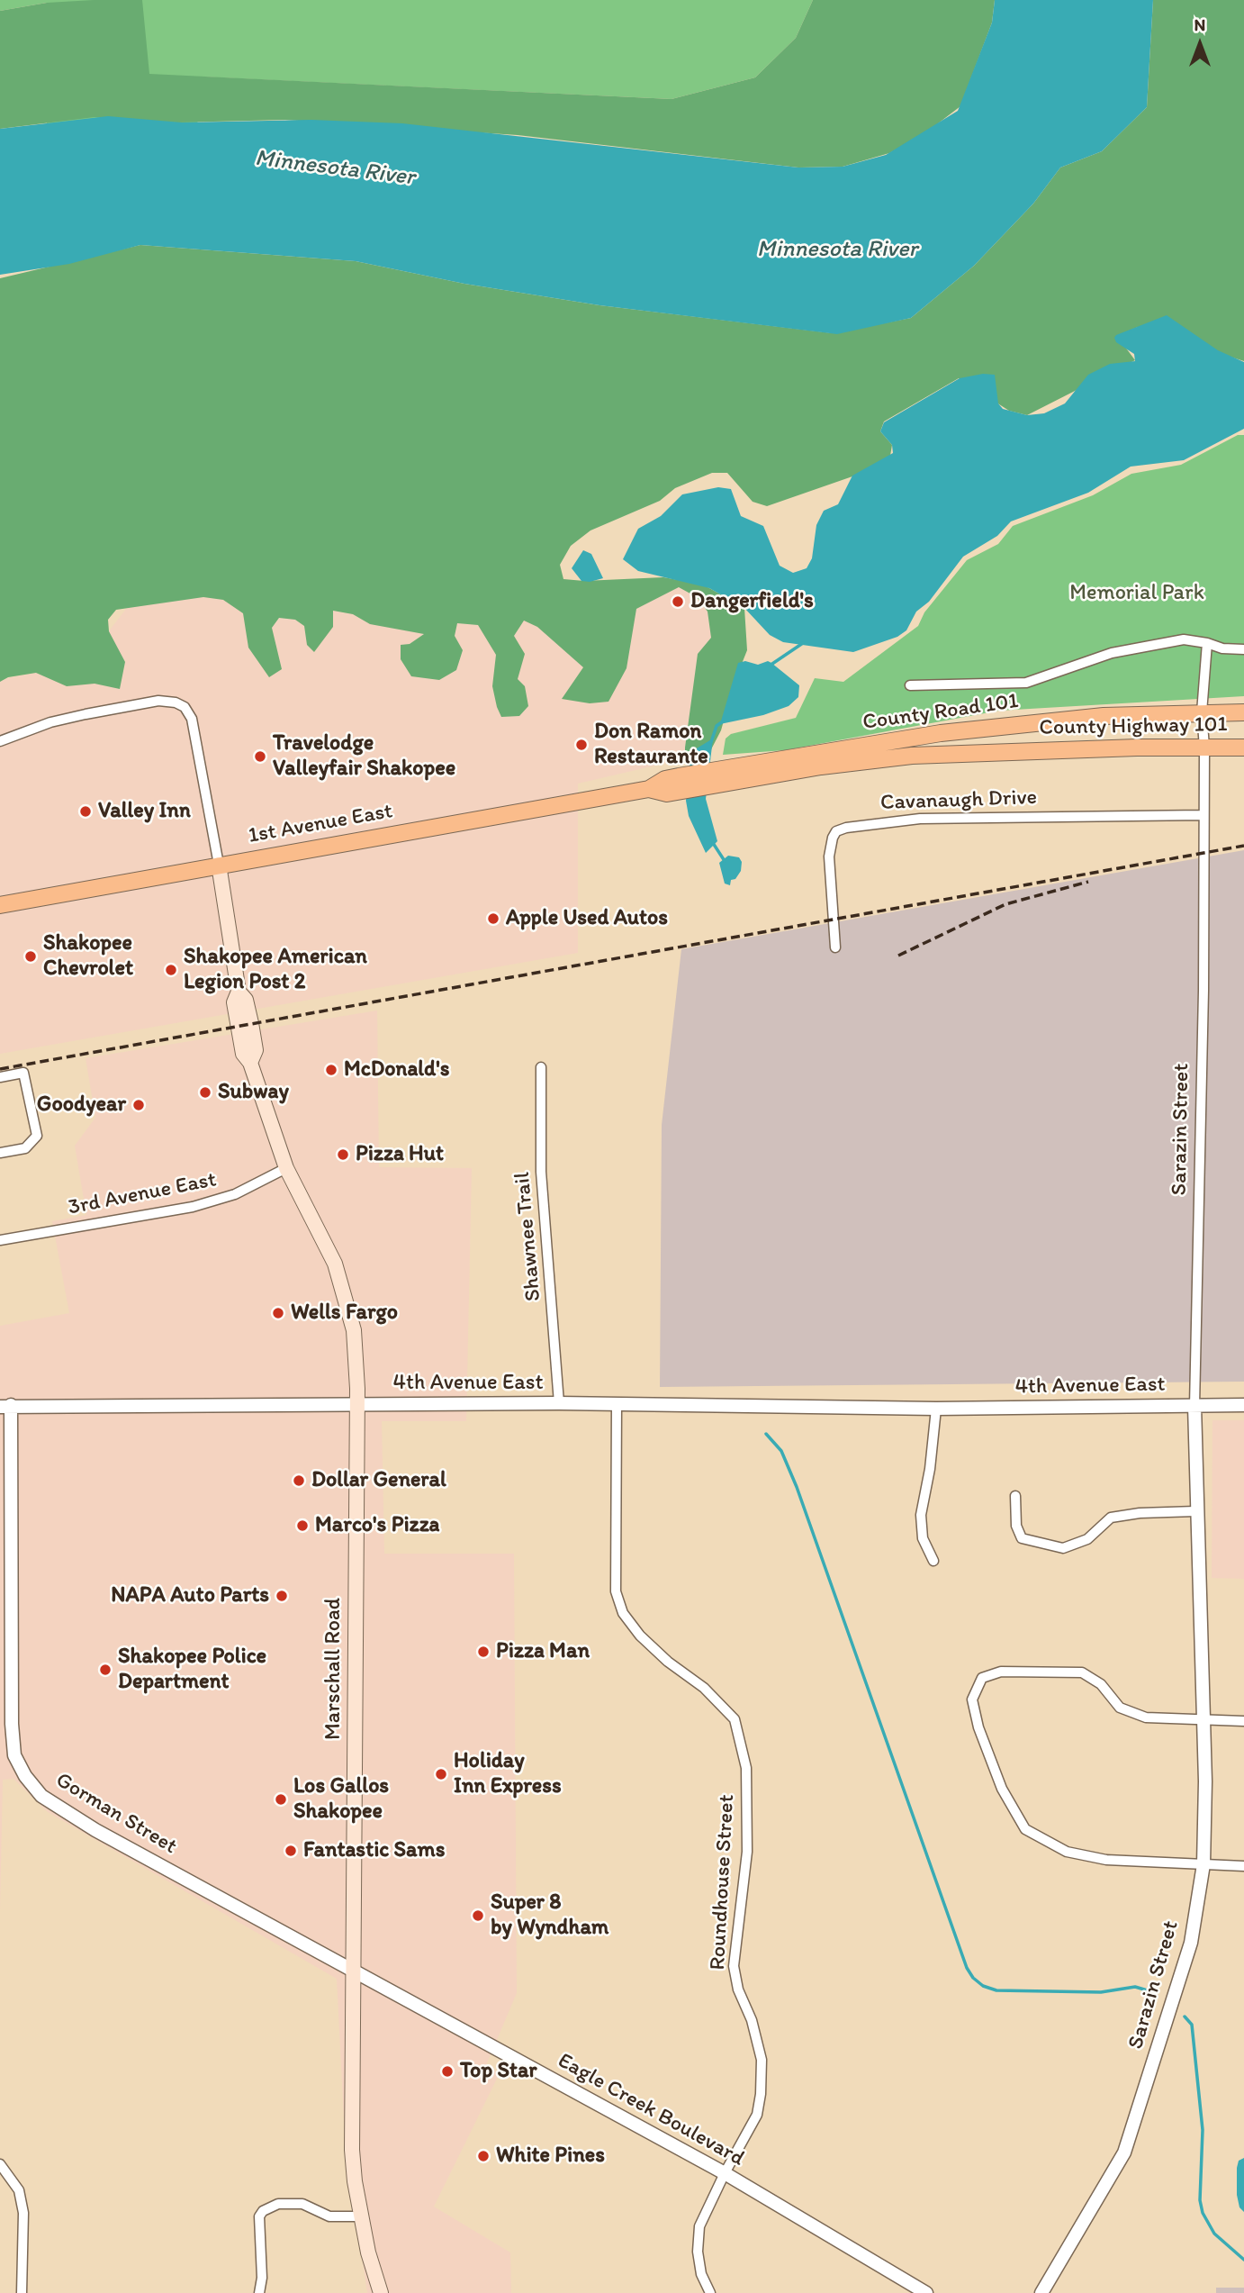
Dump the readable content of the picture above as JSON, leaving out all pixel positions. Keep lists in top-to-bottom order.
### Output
{
  "streets": {
    "main road": [
      "County Road 101",
      "County Highway 101",
      "1st Avenue East",
      "Marschall Road"
    ],
    "street": [
      "Cavanaugh Drive",
      "Sarazin Street",
      "3rd Avenue East",
      "Shawnee Trail",
      "4th Avenue East",
      "Gorman Street",
      "Roundhouse Street",
      "Eagle Creek Boulevard"
    ]
  },
  "crossings": [
    ["County Road 101", "County Highway 101"],
    ["County Road 101", "Sarazin Street"],
    ["County Highway 101", "1st Avenue East"],
    ["County Highway 101", "Sarazin Street"],
    ["Cavanaugh Drive", "Sarazin Street"],
    ["1st Avenue East", "Marschall Road"],
    ["Sarazin Street", "4th Avenue East"],
    ["3rd Avenue East", "Marschall Road"],
    ["Shawnee Trail", "4th Avenue East"],
    ["4th Avenue East", "Marschall Road"],
    ["4th Avenue East", "Gorman Street"],
    ["4th Avenue East", "Roundhouse Street"],
    ["Marschall Road", "Gorman Street"],
    ["Marschall Road", "Eagle Creek Boulevard"],
    ["Gorman Street", "Eagle Creek Boulevard"],
    ["Roundhouse Street", "Eagle Creek Boulevard"]
  ],
  "water": ["Minnesota River"],
  "parks": ["Memorial Park"],
  "places": [
    "Dangerfield's",
    "Don Ramon Restaurante",
    "Travelodge Valleyfair Shakopee",
    "Valley Inn",
    "Apple Used Autos",
    "Shakopee Chevrolet",
    "Shakopee American Legion Post 2",
    "McDonald's",
    "Subway",
    "Goodyear",
    "Pizza Hut",
    "Wells Fargo",
    "Dollar General",
    "Marco's Pizza",
    "NAPA Auto Parts",
    "Pizza Man",
    "Shakopee Police Department",
    "Holiday Inn Express",
    "Los Gallos Shakopee",
    "Fantastic Sams",
    "Super 8 by Wyndham",
    "Top Star",
    "White Pines"
  ],
  "north": "top"
}
